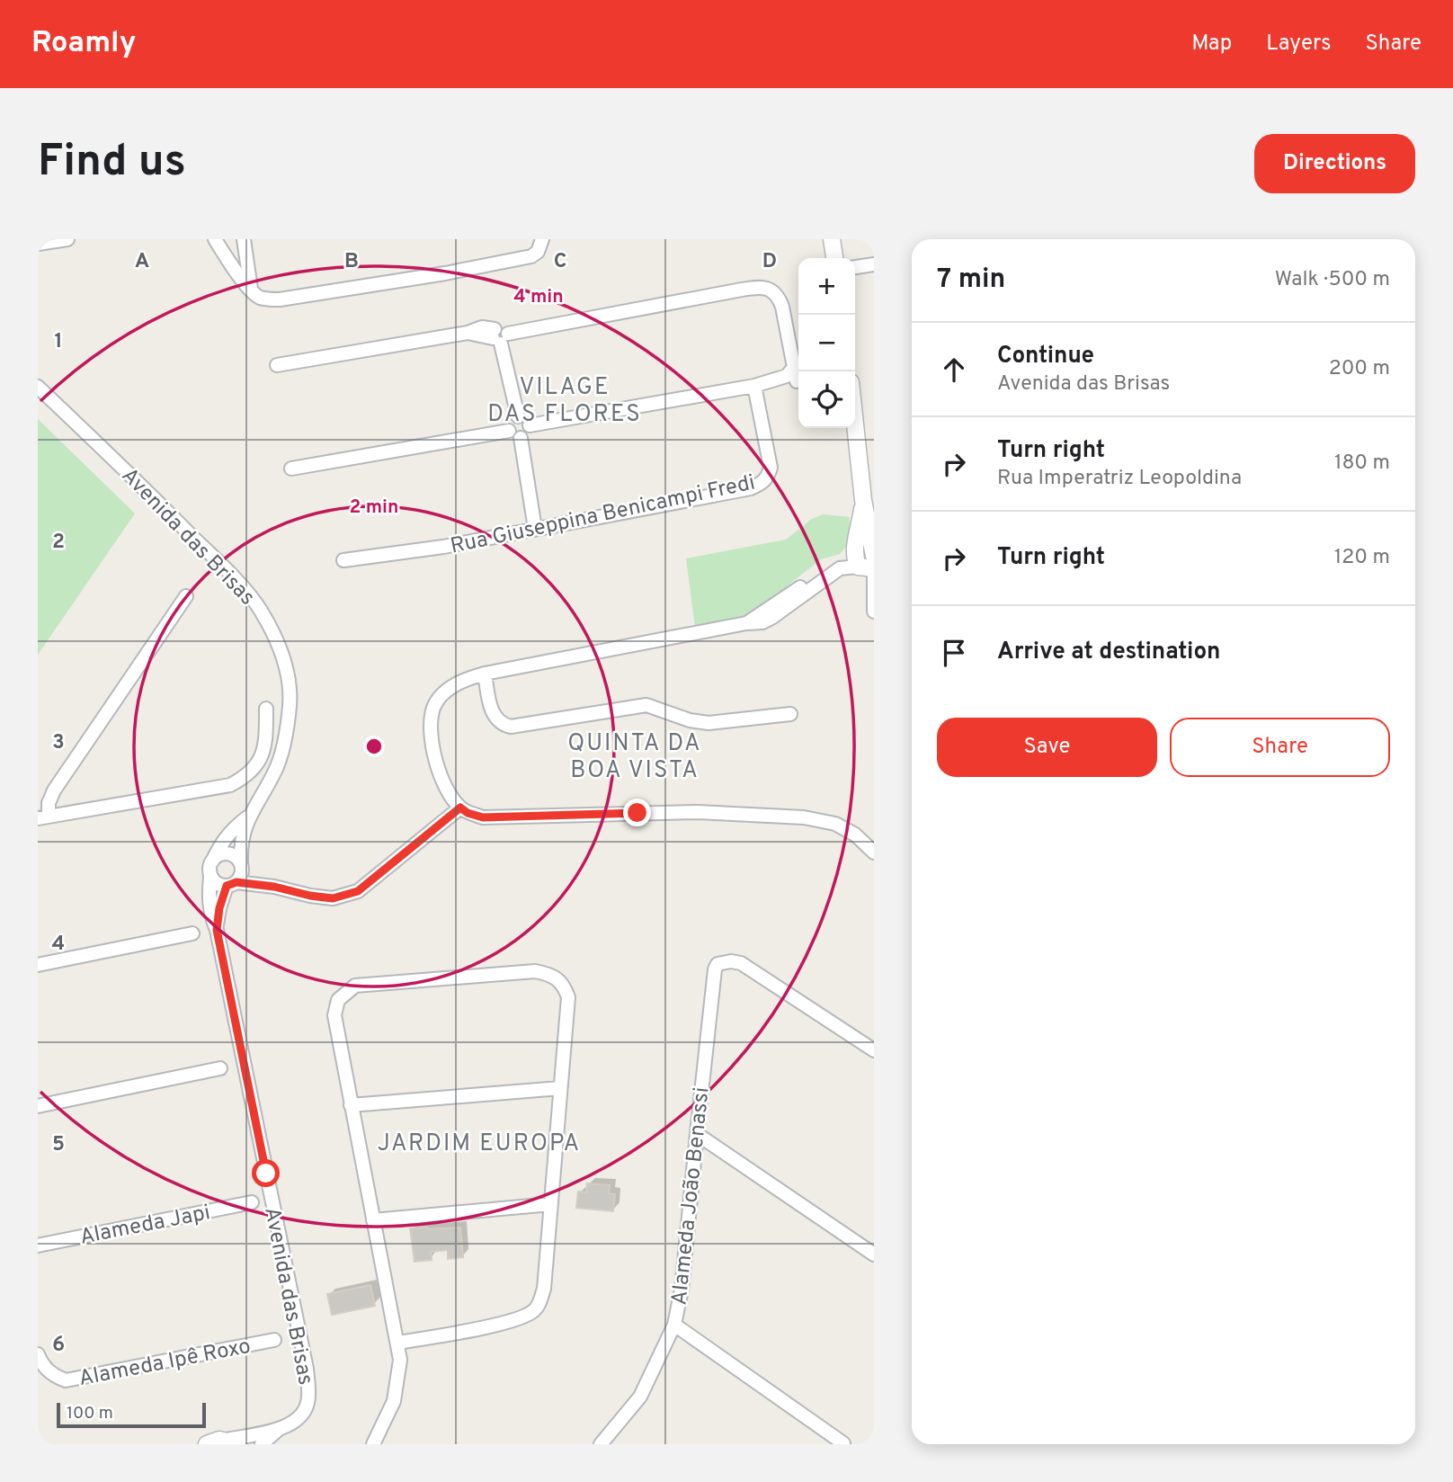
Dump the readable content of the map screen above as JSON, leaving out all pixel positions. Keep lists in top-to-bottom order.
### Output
{
  "streets": {
    "street": [
      "Rua Giuseppina Benicampi Fredi",
      "Avenida das Brisas",
      "Alameda João Benassi",
      "Alameda Japi",
      "Alameda Ipê Roxo"
    ]
  },
  "districts": ["VILAGE DAS FLORES", "QUINTA DA BOA VISTA", "JARDIM EUROPA"],
  "scale_bar": "100 m",
  "page": {
    "header": "Roamly",
    "nav": ["Map", "Layers", "Share"],
    "buttons": [
      "Directions",
      ["Save", "Share"]
    ],
    "title": "Find us",
    "heading": ["7 min", "Walk · 500 m"],
    "map_buttons": ["+", "−"],
    "list": [
      ["Continue", "Avenida das Brisas", "200 m"],
      ["Turn right", "Rua Imperatriz Leopoldina", "180 m"],
      ["Turn right", "120 m"],
      "Arrive at destination"
    ],
    "scale": "100 m"
  },
  "grid": {
    "columns": [
      "A",
      "B",
      "C",
      "D"
    ],
    "rows": [
      "1",
      "2",
      "3",
      "4",
      "5",
      "6"
    ]
  },
  "rings": ["4 min", "2 min"]
}
